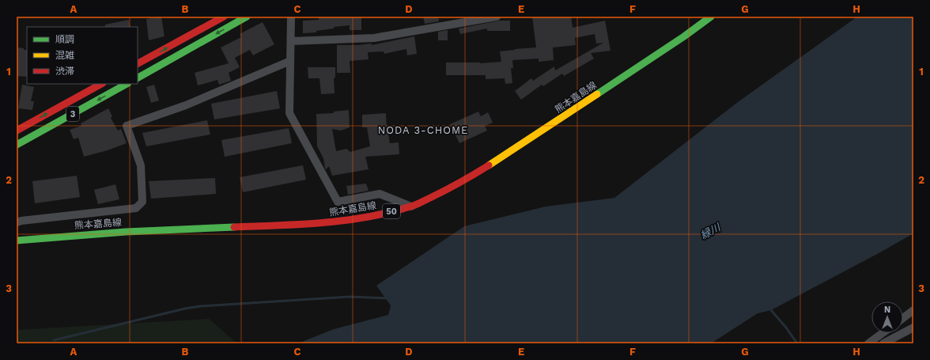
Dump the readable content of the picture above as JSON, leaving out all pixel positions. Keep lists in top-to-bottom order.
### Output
{
  "streets": {
    "main road": ["熊本嘉島線", "3", "50"]
  },
  "districts": ["NODA 3-CHOME"],
  "water": ["緑川"],
  "legend": ["順調", "混雑", "渋滞"],
  "north": "top",
  "grid": {
    "columns": [
      "A",
      "B",
      "C",
      "D",
      "E",
      "F",
      "G",
      "H"
    ],
    "rows": ["1", "2", "3"]
  }
}
